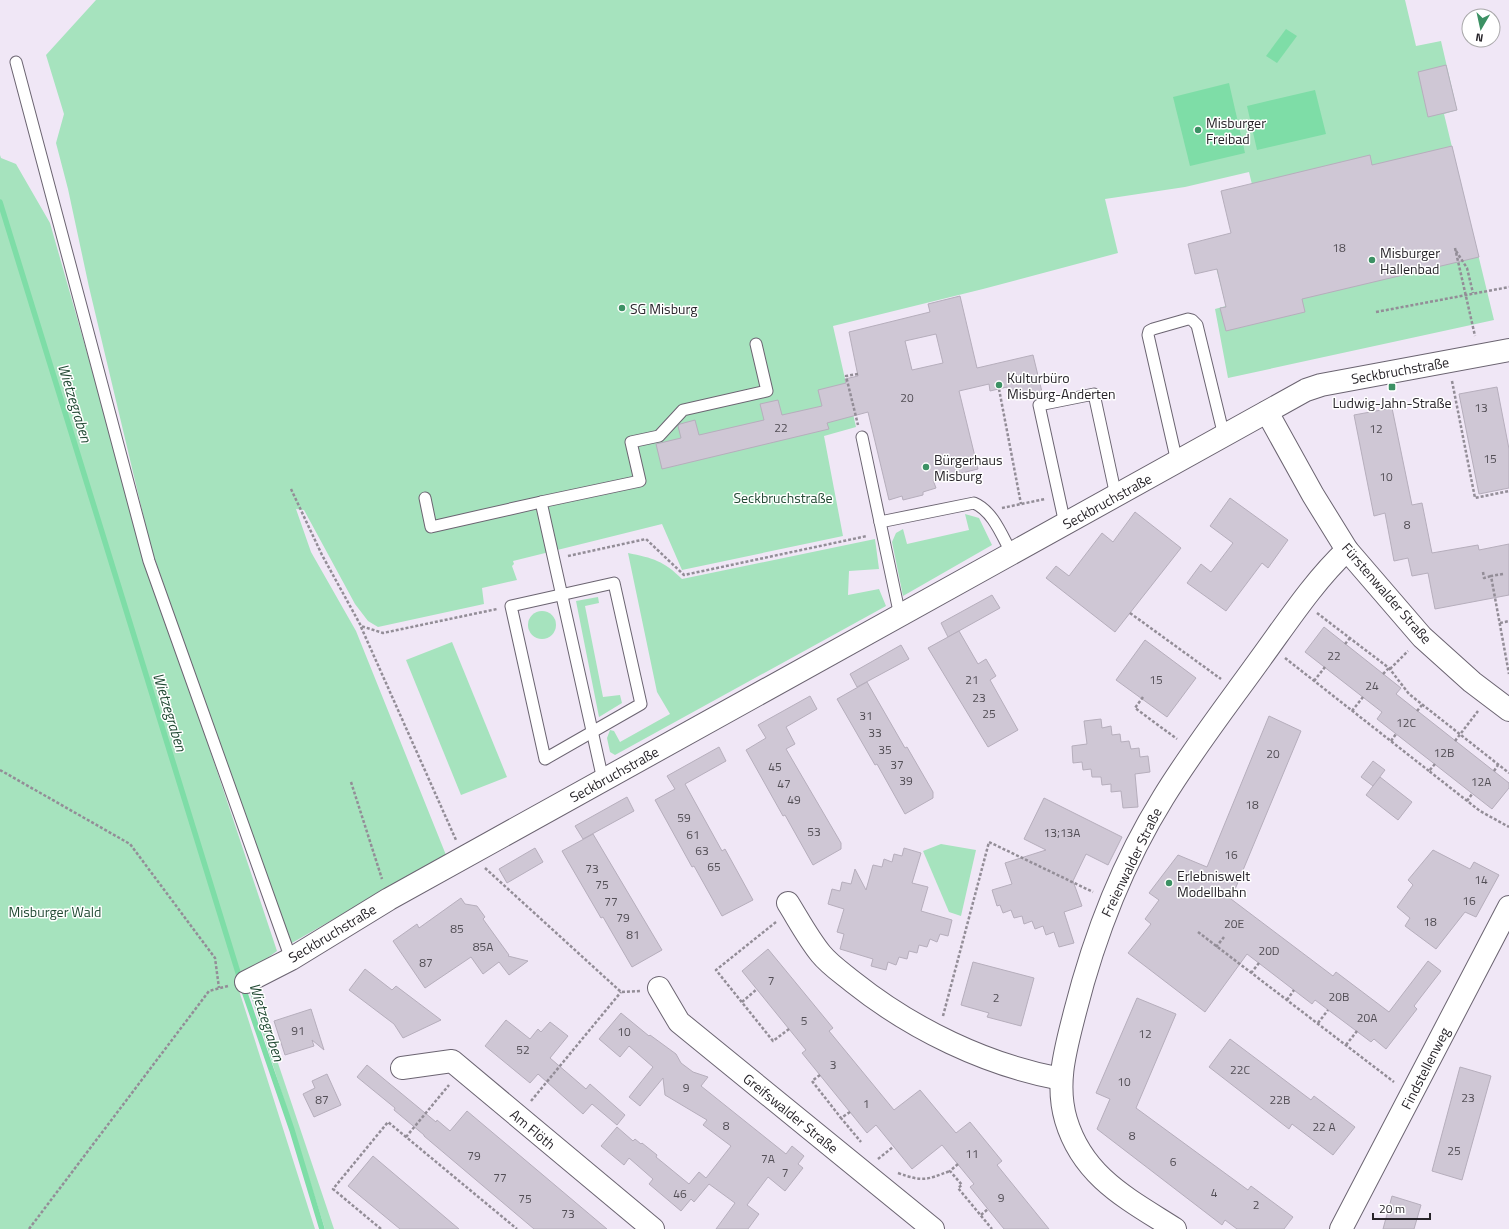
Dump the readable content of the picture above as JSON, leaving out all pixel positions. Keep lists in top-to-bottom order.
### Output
{
  "streets": {
    "street": [
      "Seckbruchstraße",
      "Fürstenwalder Straße",
      "Freienwalder Straße",
      "Findstellenweg",
      "Greifswalder Straße",
      "Am Flöth"
    ]
  },
  "crossings": [
    ["Seckbruchstraße", "Fürstenwalder Straße"],
    ["Fürstenwalder Straße", "Freienwalder Straße"]
  ],
  "water": ["Wietzegraben"],
  "parks": ["Seckbruchstraße", "Misburger Wald"],
  "places": {
    "other": [
      "Misburger Freibad",
      "Misburger Hallenbad",
      "SG Misburg",
      "Kulturbüro Misburg-Anderten",
      "Bürgerhaus Misburg",
      "Erlebniswelt Modellbahn"
    ],
    "transit": ["Ludwig-Jahn-Straße"]
  },
  "house_numbers": [
    "18",
    "20",
    "13",
    "22",
    "12",
    "15",
    "10",
    "8",
    "22",
    "21",
    "15",
    "24",
    "23",
    "25",
    "31",
    "12C",
    "33",
    "35",
    "12B",
    "20",
    "37",
    "45",
    "39",
    "12A",
    "47",
    "49",
    "18",
    "59",
    "53",
    "13;13A",
    "61",
    "63",
    "16",
    "65",
    "73",
    "14",
    "75",
    "16",
    "77",
    "79",
    "18",
    "20E",
    "85",
    "81",
    "85A",
    "20D",
    "87",
    "7",
    "20B",
    "2",
    "20A",
    "5",
    "91",
    "10",
    "12",
    "52",
    "3",
    "22C",
    "10",
    "9",
    "23",
    "87",
    "22B",
    "1",
    "8",
    "22 A",
    "8",
    "25",
    "11",
    "79",
    "7A",
    "6",
    "7",
    "77",
    "4",
    "46",
    "9",
    "75",
    "2",
    "73"
  ],
  "scale_bar": "20 m",
  "north": "bottom"
}
